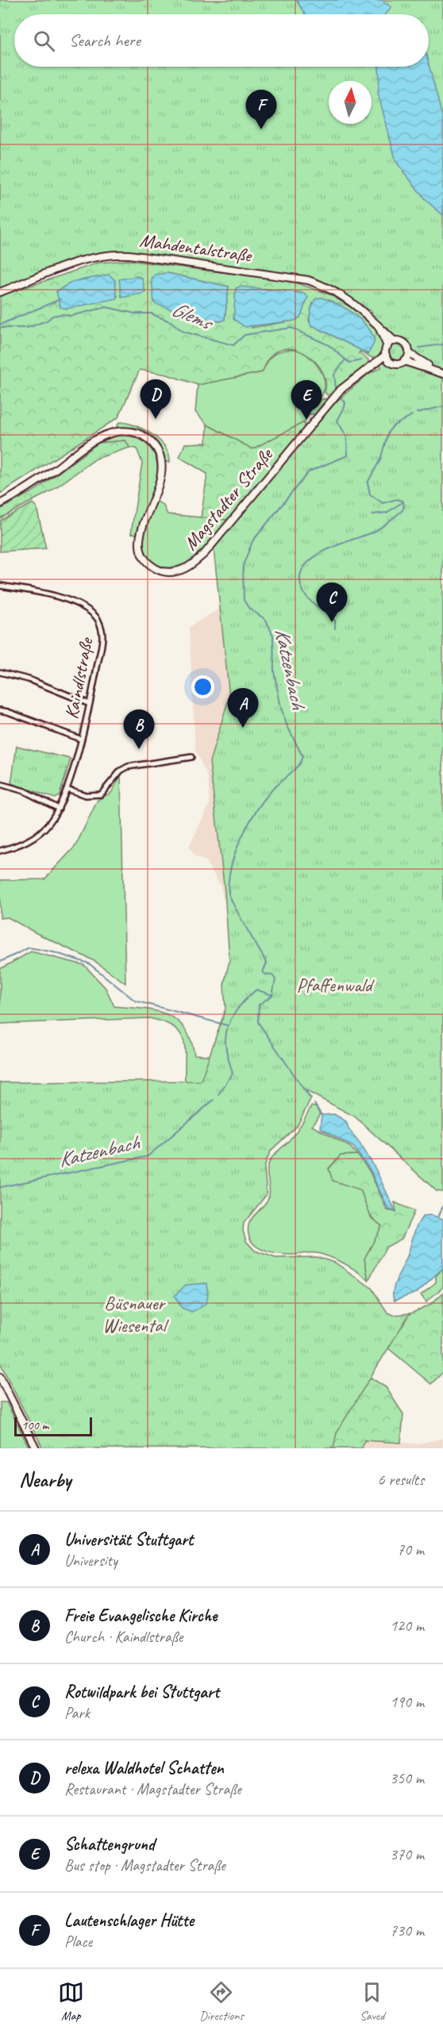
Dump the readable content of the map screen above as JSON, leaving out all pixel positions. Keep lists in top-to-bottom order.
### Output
{
  "streets": {
    "main road": ["Mahdentalstraße", "Magstadter Straße"],
    "street": ["Kaindlstraße"]
  },
  "crossings": [
    ["Mahdentalstraße", "Magstadter Straße"]
  ],
  "water": ["Glems", "Katzenbach"],
  "parks": ["Pfaffenwald", "Büsnauer Wiesental"],
  "scale_bar": "100 m",
  "north": "top",
  "page": {
    "search": "Search here",
    "pins": [
      "F",
      "D",
      "E",
      "C",
      "A",
      "B"
    ],
    "scale": "100 m",
    "heading": ["Nearby", "6 results"],
    "list": [
      {
        "mark": "A",
        "name": "Universität Stuttgart",
        "note": "University",
        "value": "70 m"
      },
      {
        "mark": "B",
        "name": "Freie Evangelische Kirche",
        "note": "Church · Kaindlstraße",
        "value": "120 m"
      },
      {
        "mark": "C",
        "name": "Rotwildpark bei Stuttgart",
        "note": "Park",
        "value": "190 m"
      },
      {
        "mark": "D",
        "name": "relexa Waldhotel Schatten",
        "note": "Restaurant · Magstadter Straße",
        "value": "350 m"
      },
      {
        "mark": "E",
        "name": "Schattengrund",
        "note": "Bus stop · Magstadter Straße",
        "value": "370 m"
      },
      {
        "mark": "F",
        "name": "Lautenschlager Hütte",
        "note": "Place",
        "value": "730 m"
      }
    ],
    "nav": ["Map", "Directions", "Saved"]
  }
}
